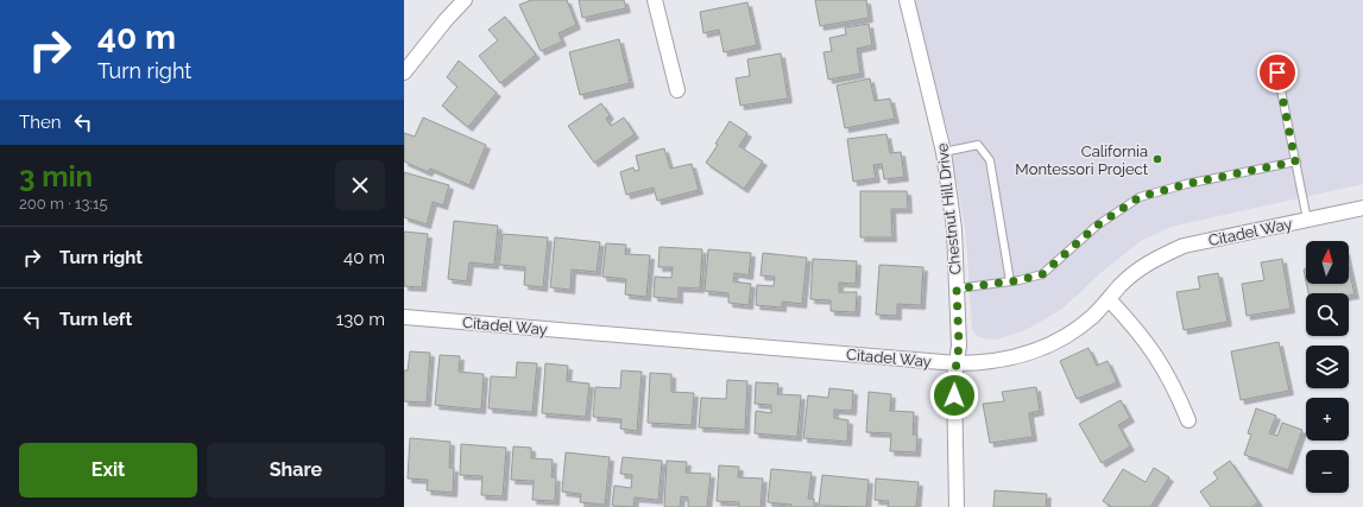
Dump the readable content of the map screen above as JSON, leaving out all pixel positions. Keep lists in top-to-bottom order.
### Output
{
  "streets": {
    "street": ["Chestnut Hill Drive", "Citadel Way"]
  },
  "crossings": [
    ["Chestnut Hill Drive", "Citadel Way"]
  ],
  "places": ["California Montessori Project"],
  "north": "top",
  "page": {
    "turn": ["40 m", "Turn right"],
    "then": "Then",
    "heading": ["3 min", "200 m · 13:15"],
    "list": [
      {
        "name": "Turn right",
        "value": "40 m"
      },
      {
        "name": "Turn left",
        "value": "130 m"
      }
    ],
    "map_buttons": ["+", "−"],
    "buttons": ["Exit", "Share"]
  }
}
